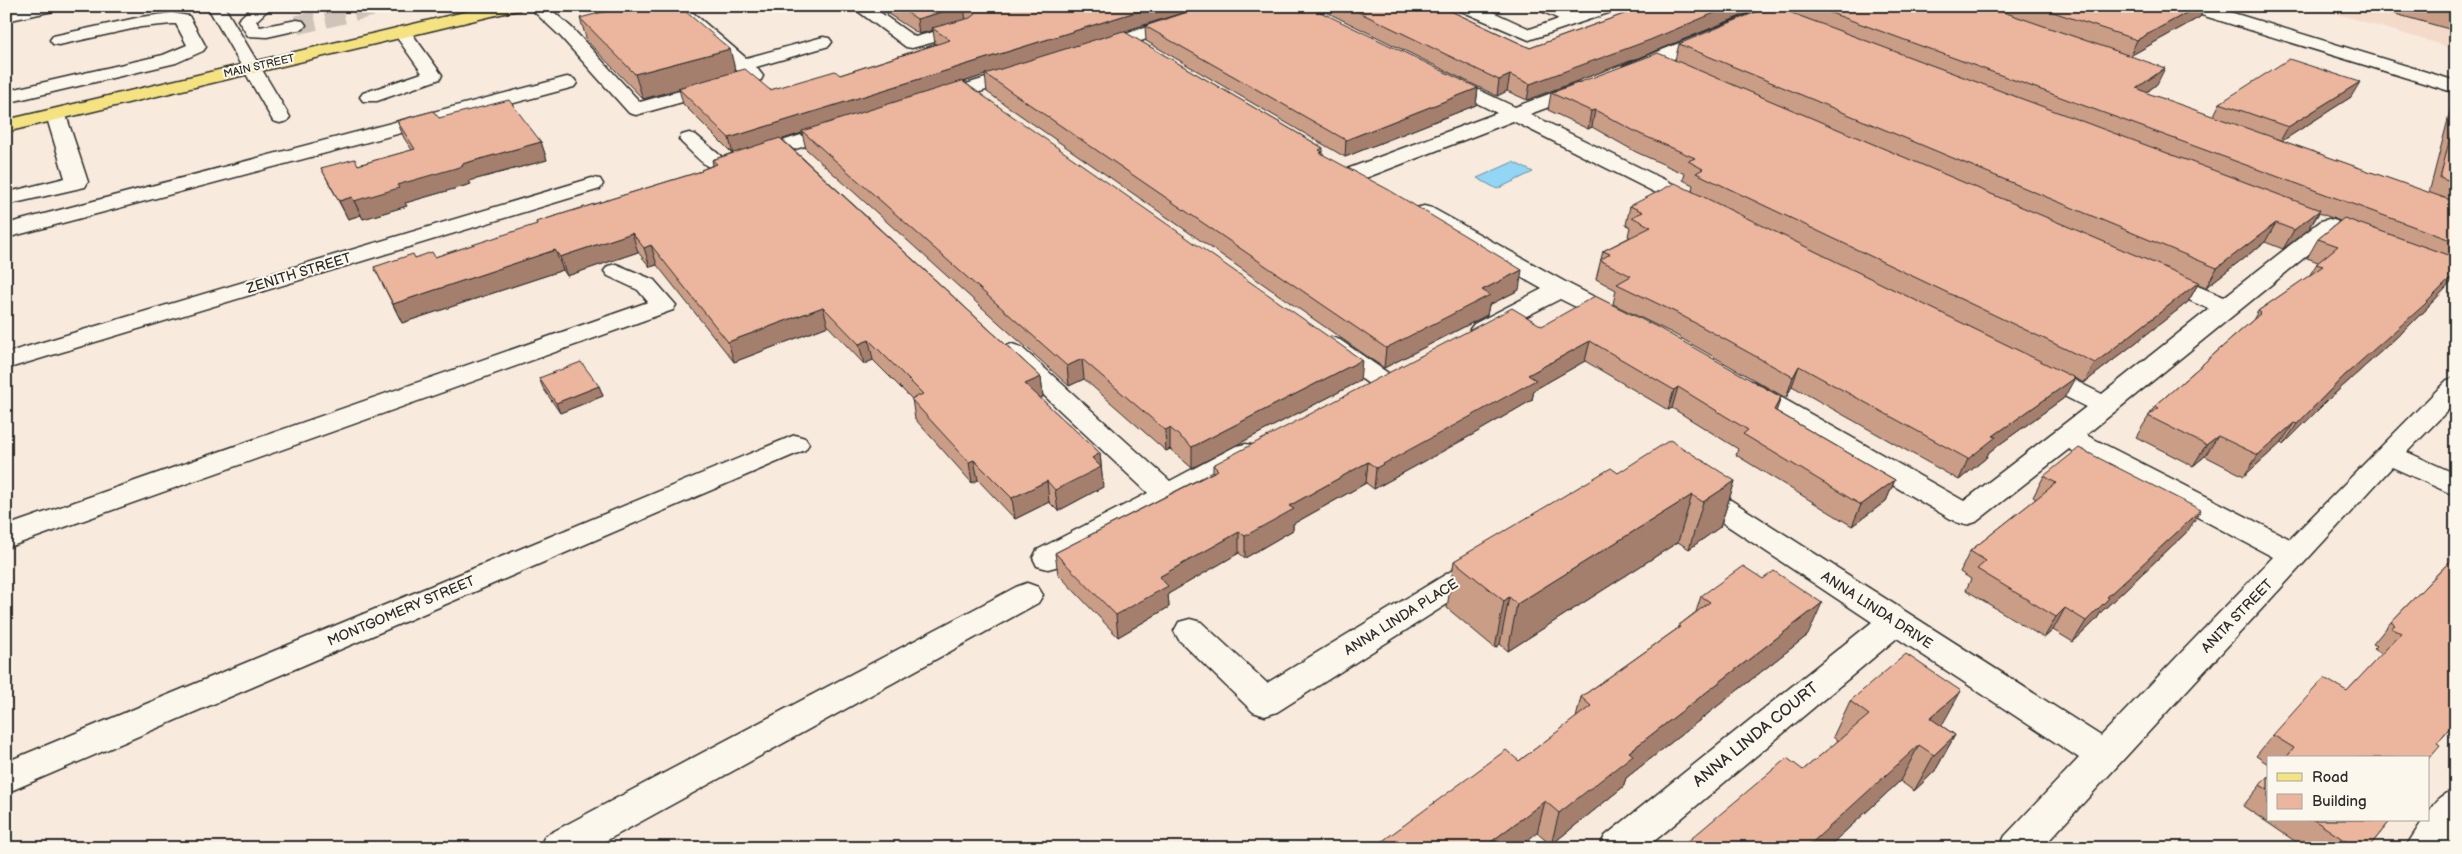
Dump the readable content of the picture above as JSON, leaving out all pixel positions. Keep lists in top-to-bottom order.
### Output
{
  "streets": {
    "main road": ["MAIN STREET"],
    "street": [
      "ZENITH STREET",
      "ANNA LINDA DRIVE",
      "MONTGOMERY STREET",
      "ANITA STREET",
      "ANNA LINDA PLACE",
      "ANNA LINDA COURT"
    ]
  },
  "crossings": [
    ["ANNA LINDA DRIVE", "ANITA STREET"],
    ["ANNA LINDA DRIVE", "ANNA LINDA COURT"]
  ],
  "legend": ["Road", "Building"]
}
